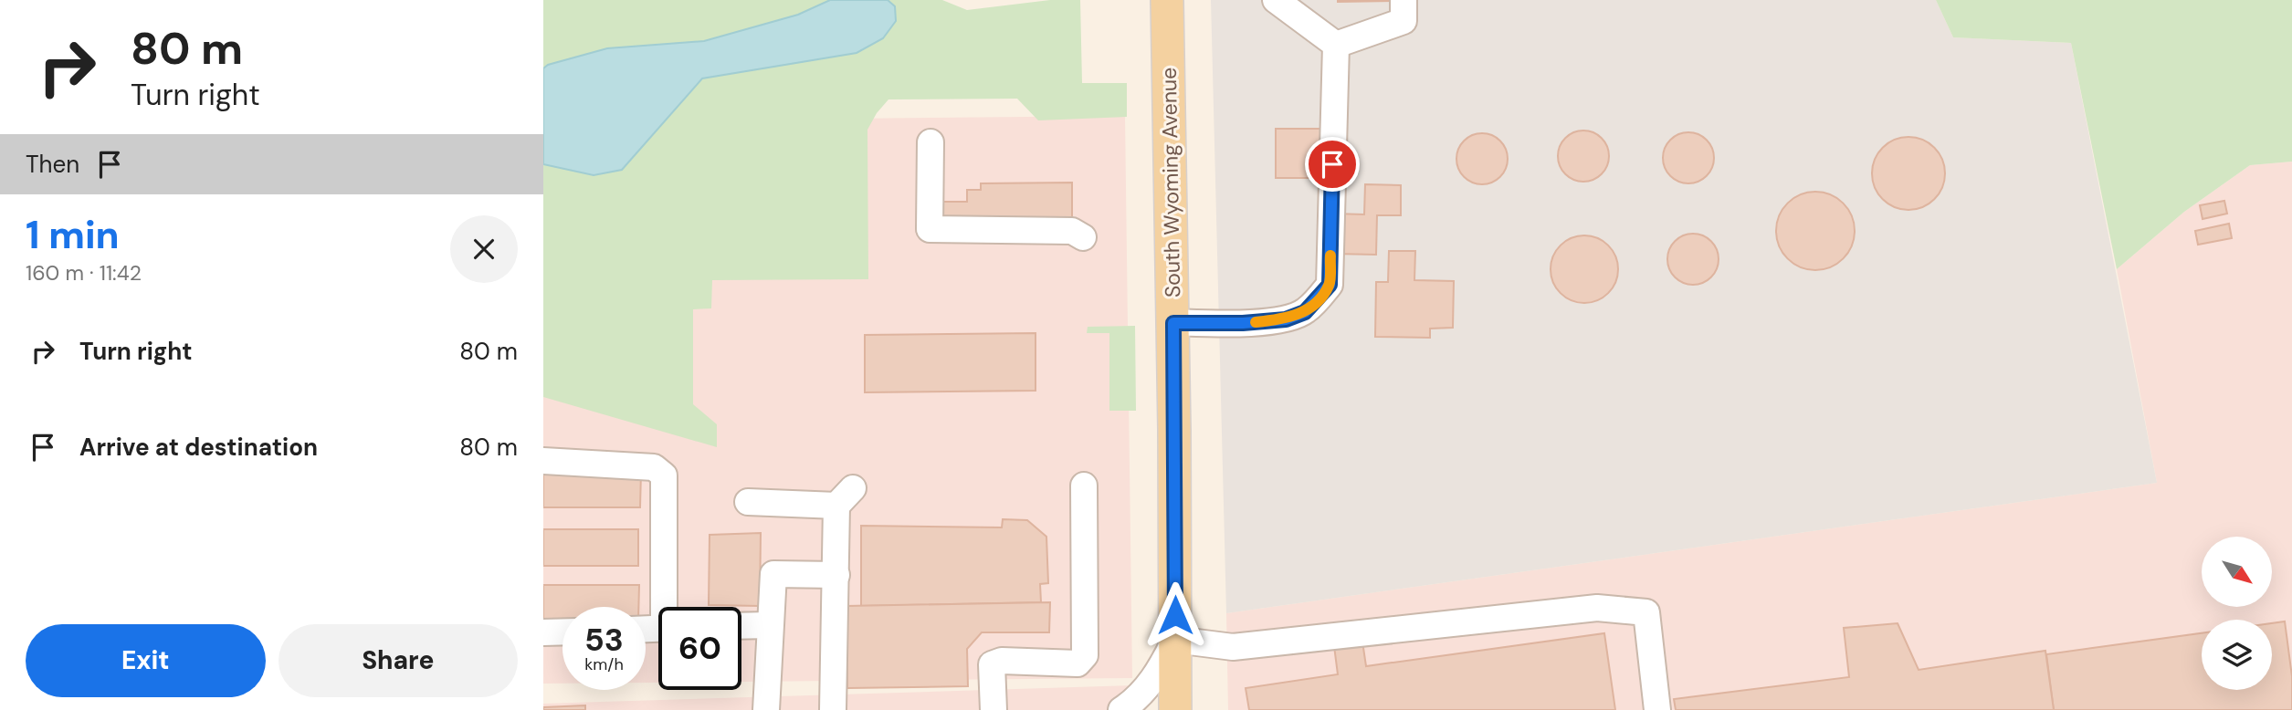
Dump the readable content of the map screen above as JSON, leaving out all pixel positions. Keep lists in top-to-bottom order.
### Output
{
  "streets": {
    "main road": ["South Wyoming Avenue"]
  },
  "north": "bottom right",
  "page": {
    "turn": ["80 m", "Turn right"],
    "then": "Then",
    "heading": ["1 min", "160 m · 11:42"],
    "list": [
      {
        "name": "Turn right",
        "value": "80 m"
      },
      {
        "name": "Arrive at destination",
        "value": "80 m"
      }
    ],
    "speed": "53 km/h",
    "limit": "60",
    "buttons": ["Exit", "Share"]
  }
}
